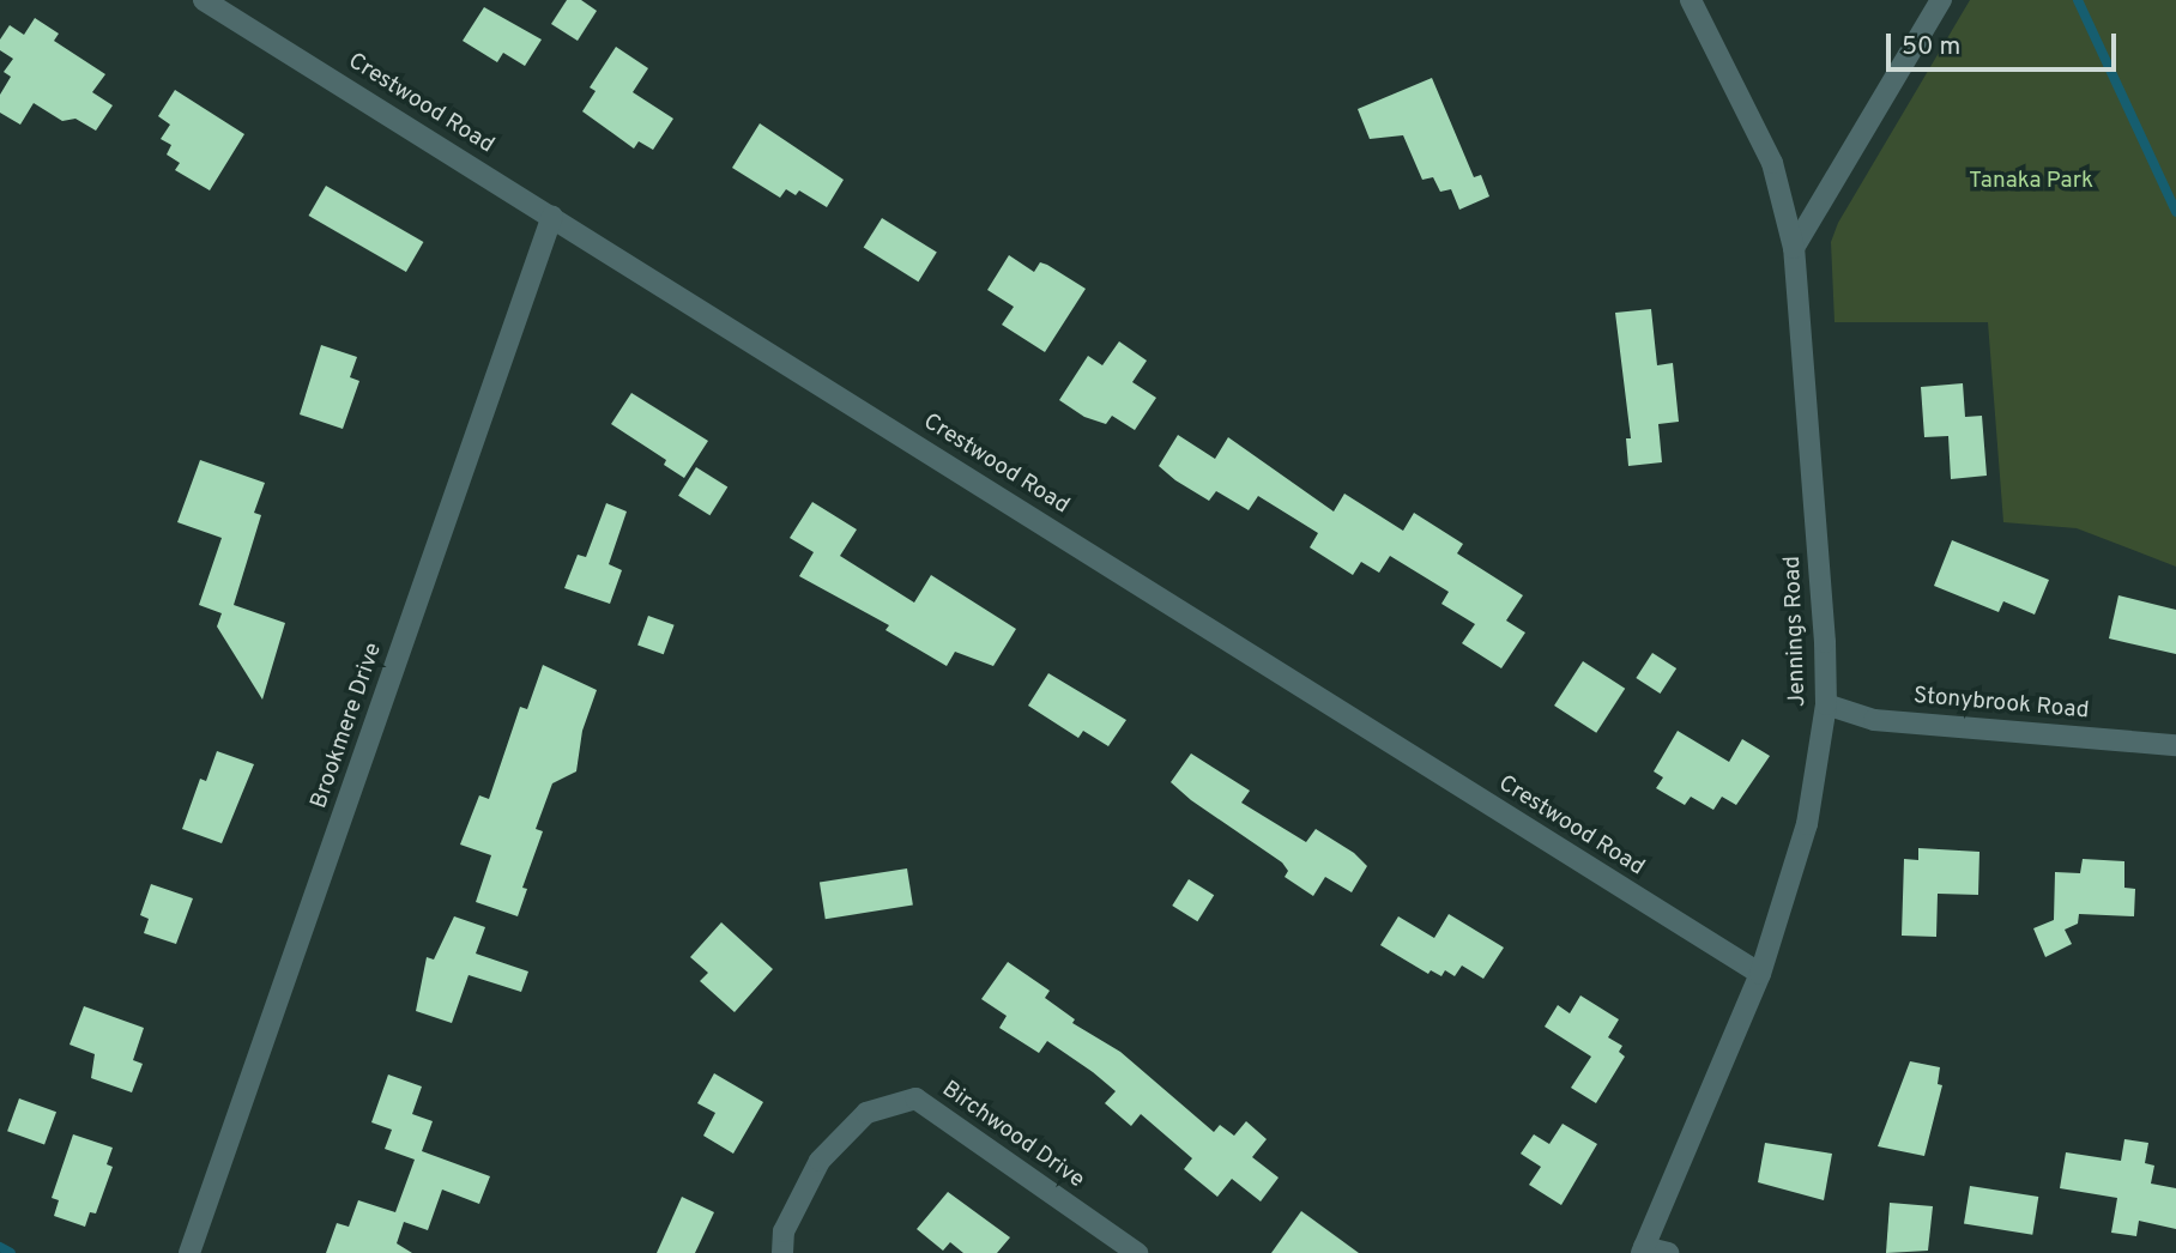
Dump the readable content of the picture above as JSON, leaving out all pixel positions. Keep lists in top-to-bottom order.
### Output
{
  "streets": {
    "street": [
      "Crestwood Road",
      "Jennings Road",
      "Stonybrook Road",
      "Brookmere Drive",
      "Birchwood Drive"
    ]
  },
  "crossings": [
    ["Crestwood Road", "Jennings Road"],
    ["Crestwood Road", "Brookmere Drive"],
    ["Jennings Road", "Stonybrook Road"]
  ],
  "parks": ["Tanaka Park"],
  "scale_bar": "50 m"
}
